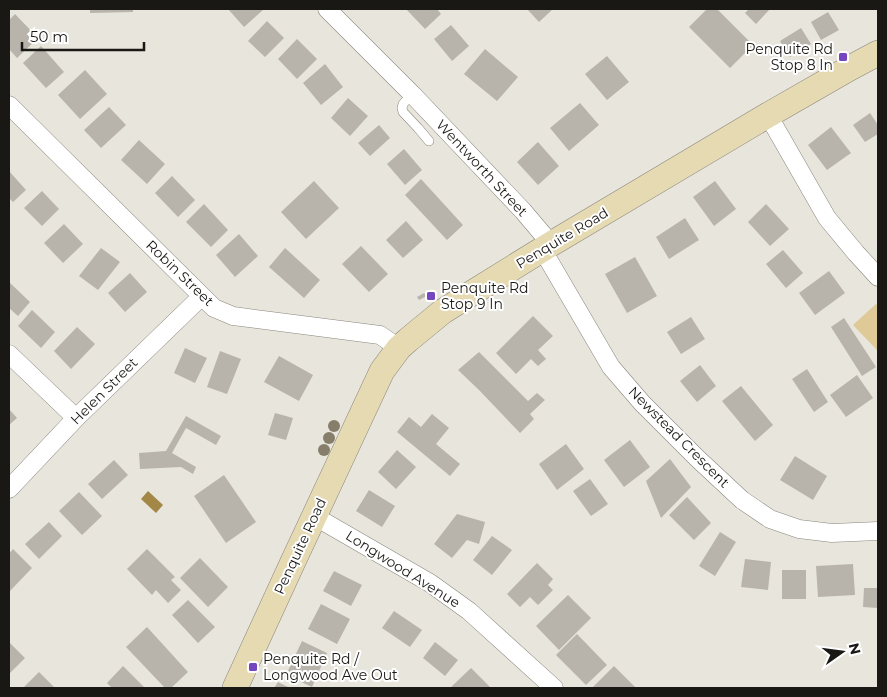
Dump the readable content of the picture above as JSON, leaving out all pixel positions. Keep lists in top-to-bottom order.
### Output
{
  "streets": {
    "street": [
      "Wentworth Street",
      "Penquite Road",
      "Robin Street",
      "Helen Street",
      "Newstead Crescent",
      "Longwood Avenue"
    ]
  },
  "crossings": [
    ["Wentworth Street", "Penquite Road"],
    ["Wentworth Street", "Newstead Crescent"],
    ["Penquite Road", "Robin Street"],
    ["Penquite Road", "Newstead Crescent"],
    ["Penquite Road", "Longwood Avenue"],
    ["Robin Street", "Helen Street"]
  ],
  "places": {
    "transit": ["Penquite Rd Stop 8 In", "Penquite Rd Stop 9 In", "Penquite Rd / Longwood Ave Out"]
  },
  "scale_bar": "50 m",
  "north": "right"
}
